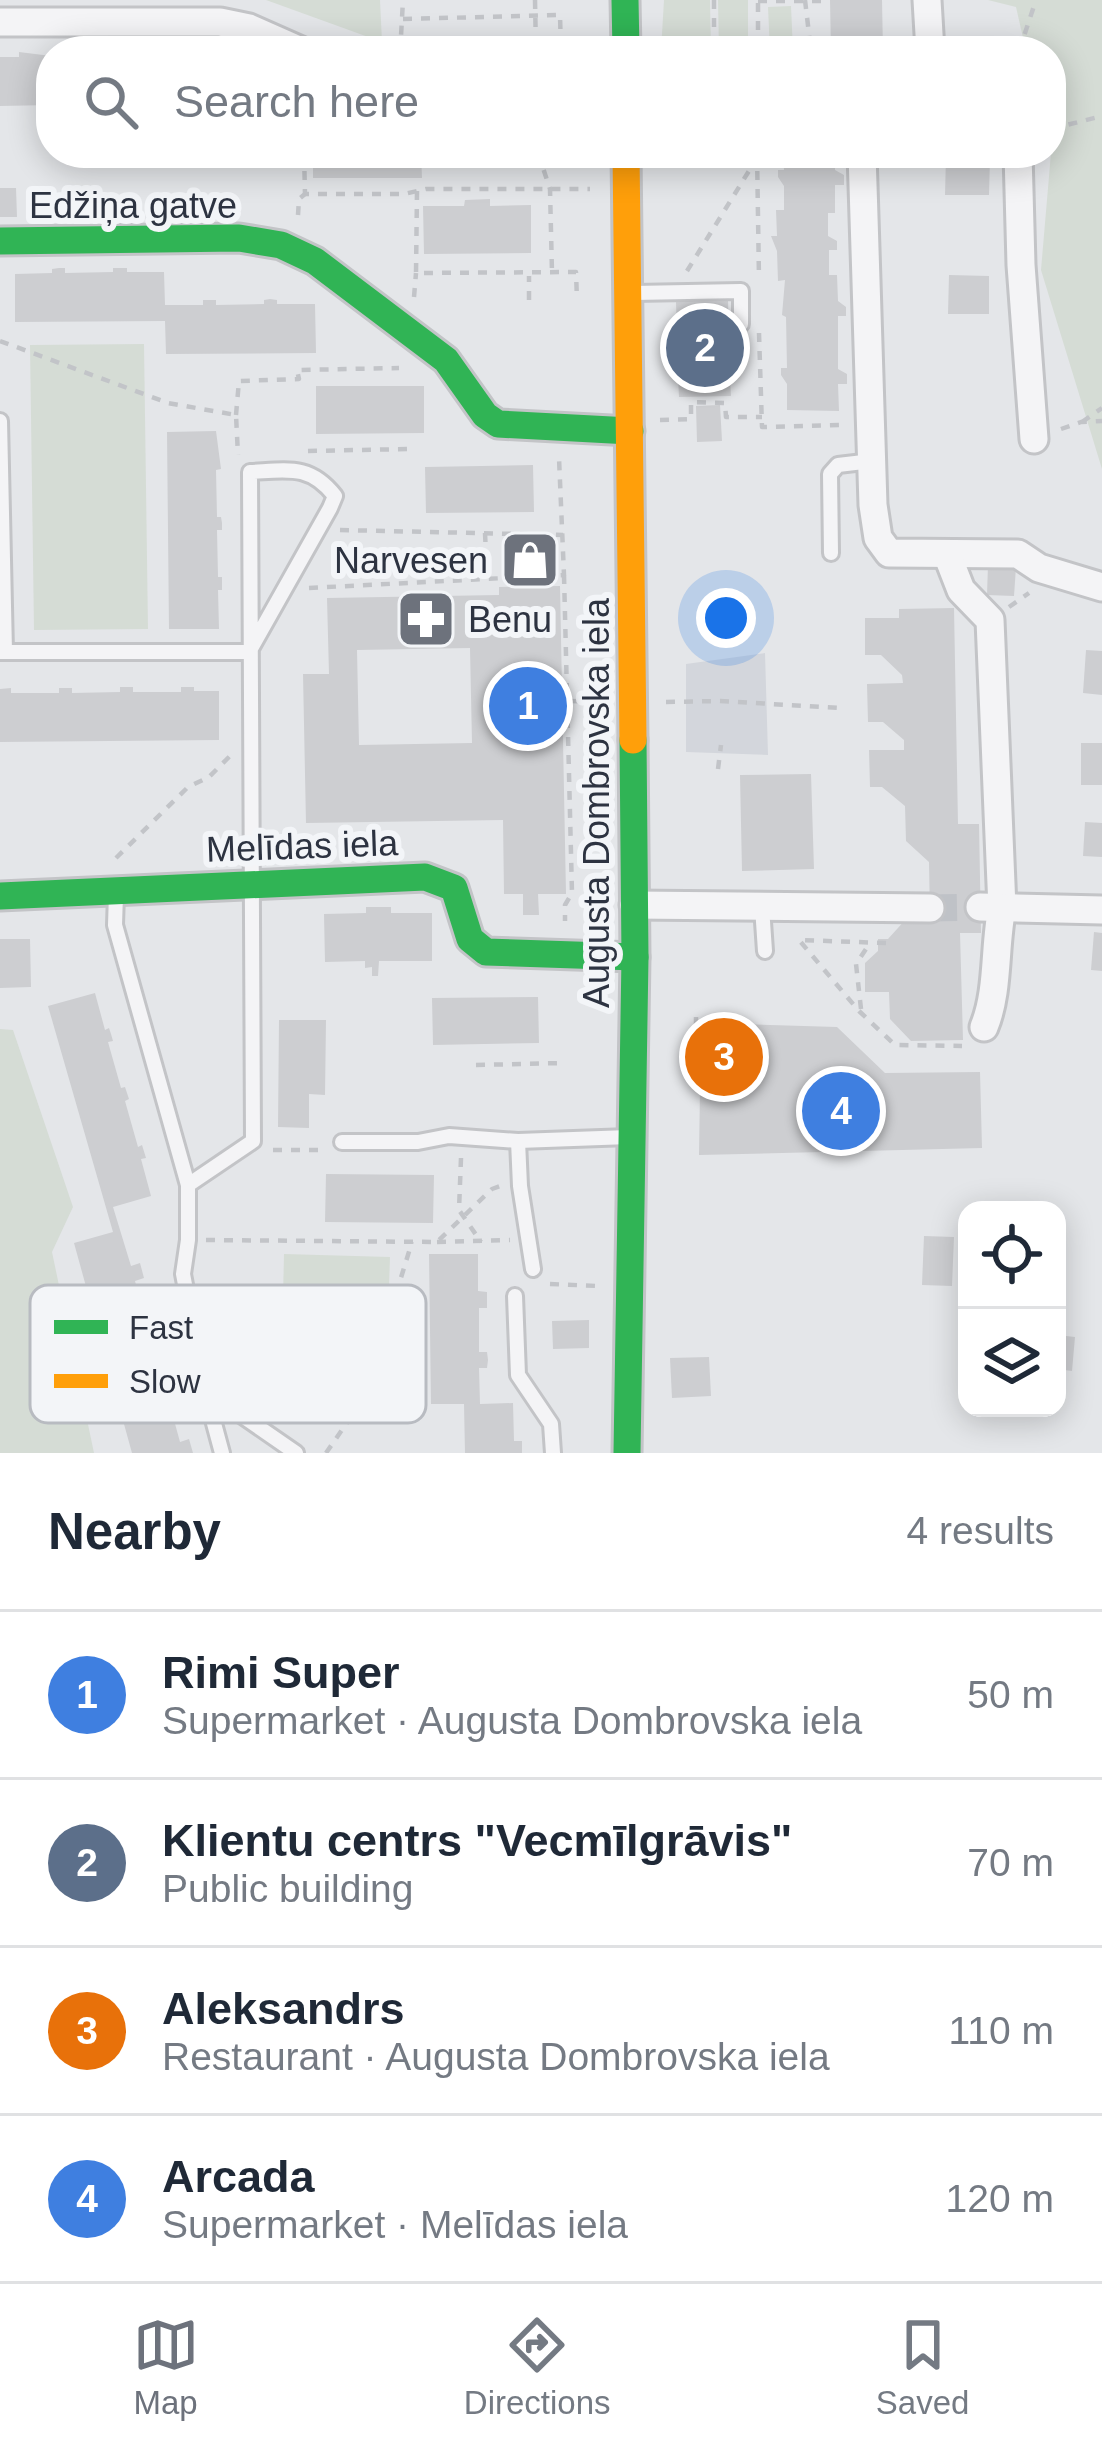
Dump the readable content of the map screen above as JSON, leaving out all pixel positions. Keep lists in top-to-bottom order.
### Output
{
  "streets": {
    "street": ["Edžiņa gatve", "Augusta Dombrovska iela", "Melīdas iela"]
  },
  "crossings": [
    ["Edžiņa gatve", "Augusta Dombrovska iela"],
    ["Augusta Dombrovska iela", "Melīdas iela"]
  ],
  "places": {
    "shop": ["Narvesen"],
    "pharmacy": ["Benu"]
  },
  "legend": ["Fast", "Slow"],
  "page": {
    "search": "Search here",
    "pins": [
      "2",
      "1",
      "3",
      "4"
    ],
    "heading": ["Nearby", "4 results"],
    "list": [
      {
        "mark": "1",
        "name": "Rimi Super",
        "note": "Supermarket · Augusta Dombrovska iela",
        "value": "50 m"
      },
      {
        "mark": "2",
        "name": "Klientu centrs \"Vecmīlgrāvis\"",
        "note": "Public building",
        "value": "70 m"
      },
      {
        "mark": "3",
        "name": "Aleksandrs",
        "note": "Restaurant · Augusta Dombrovska iela",
        "value": "110 m"
      },
      {
        "mark": "4",
        "name": "Arcada",
        "note": "Supermarket · Melīdas iela",
        "value": "120 m"
      }
    ],
    "nav": ["Map", "Directions", "Saved"]
  }
}
